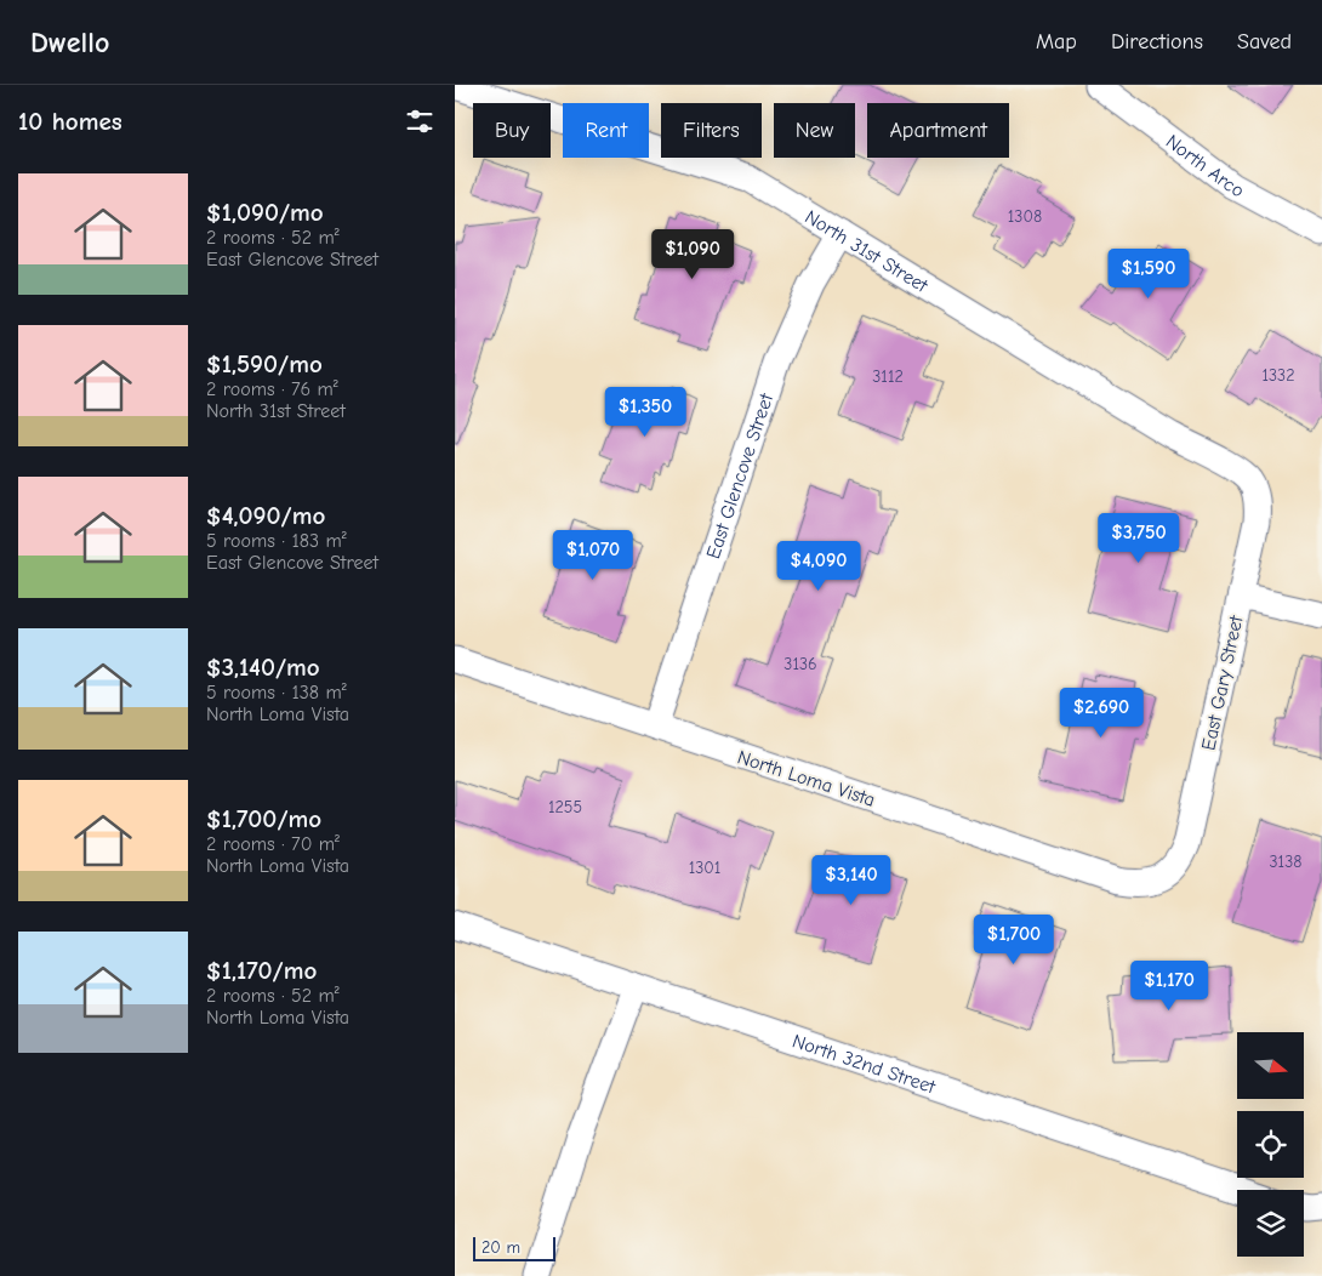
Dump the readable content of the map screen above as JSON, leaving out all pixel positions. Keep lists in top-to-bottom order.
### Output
{
  "streets": {
    "street": [
      "North Arco",
      "North 31st Street",
      "East Glencove Street",
      "East Gary Street",
      "North Loma Vista",
      "North 32nd Street"
    ]
  },
  "crossings": [
    ["North 31st Street", "East Glencove Street"],
    ["North 31st Street", "East Gary Street"],
    ["East Glencove Street", "North Loma Vista"],
    ["East Gary Street", "North Loma Vista"]
  ],
  "house_numbers": [
    "1308",
    "1332",
    "3112",
    "3136",
    "1255",
    "3138",
    "1301"
  ],
  "scale_bar": "20 m",
  "north": "right",
  "page": {
    "header": "Dwello",
    "nav": ["Map", "Directions", "Saved"],
    "heading": "10 homes",
    "chip": [
      "Buy",
      "Rent",
      "Filters",
      "New",
      "Apartment"
    ],
    "list": [
      {
        "name": "$1,090/mo",
        "note": "2 rooms · 52 m² · East Glencove Street"
      },
      {
        "name": "$1,590/mo",
        "note": "2 rooms · 76 m² · North 31st Street"
      },
      {
        "name": "$4,090/mo",
        "note": "5 rooms · 183 m² · East Glencove Street"
      },
      {
        "name": "$3,140/mo",
        "note": "5 rooms · 138 m² · North Loma Vista"
      },
      {
        "name": "$1,700/mo",
        "note": "2 rooms · 70 m² · North Loma Vista"
      },
      {
        "name": "$1,170/mo",
        "note": "2 rooms · 52 m² · North Loma Vista"
      }
    ],
    "price": [
      "$1,090",
      "$1,590",
      "$1,350",
      "$3,750",
      "$1,070",
      "$4,090",
      "$2,690",
      "$3,140",
      "$1,700",
      "$1,170"
    ],
    "scale": "20 m"
  }
}
